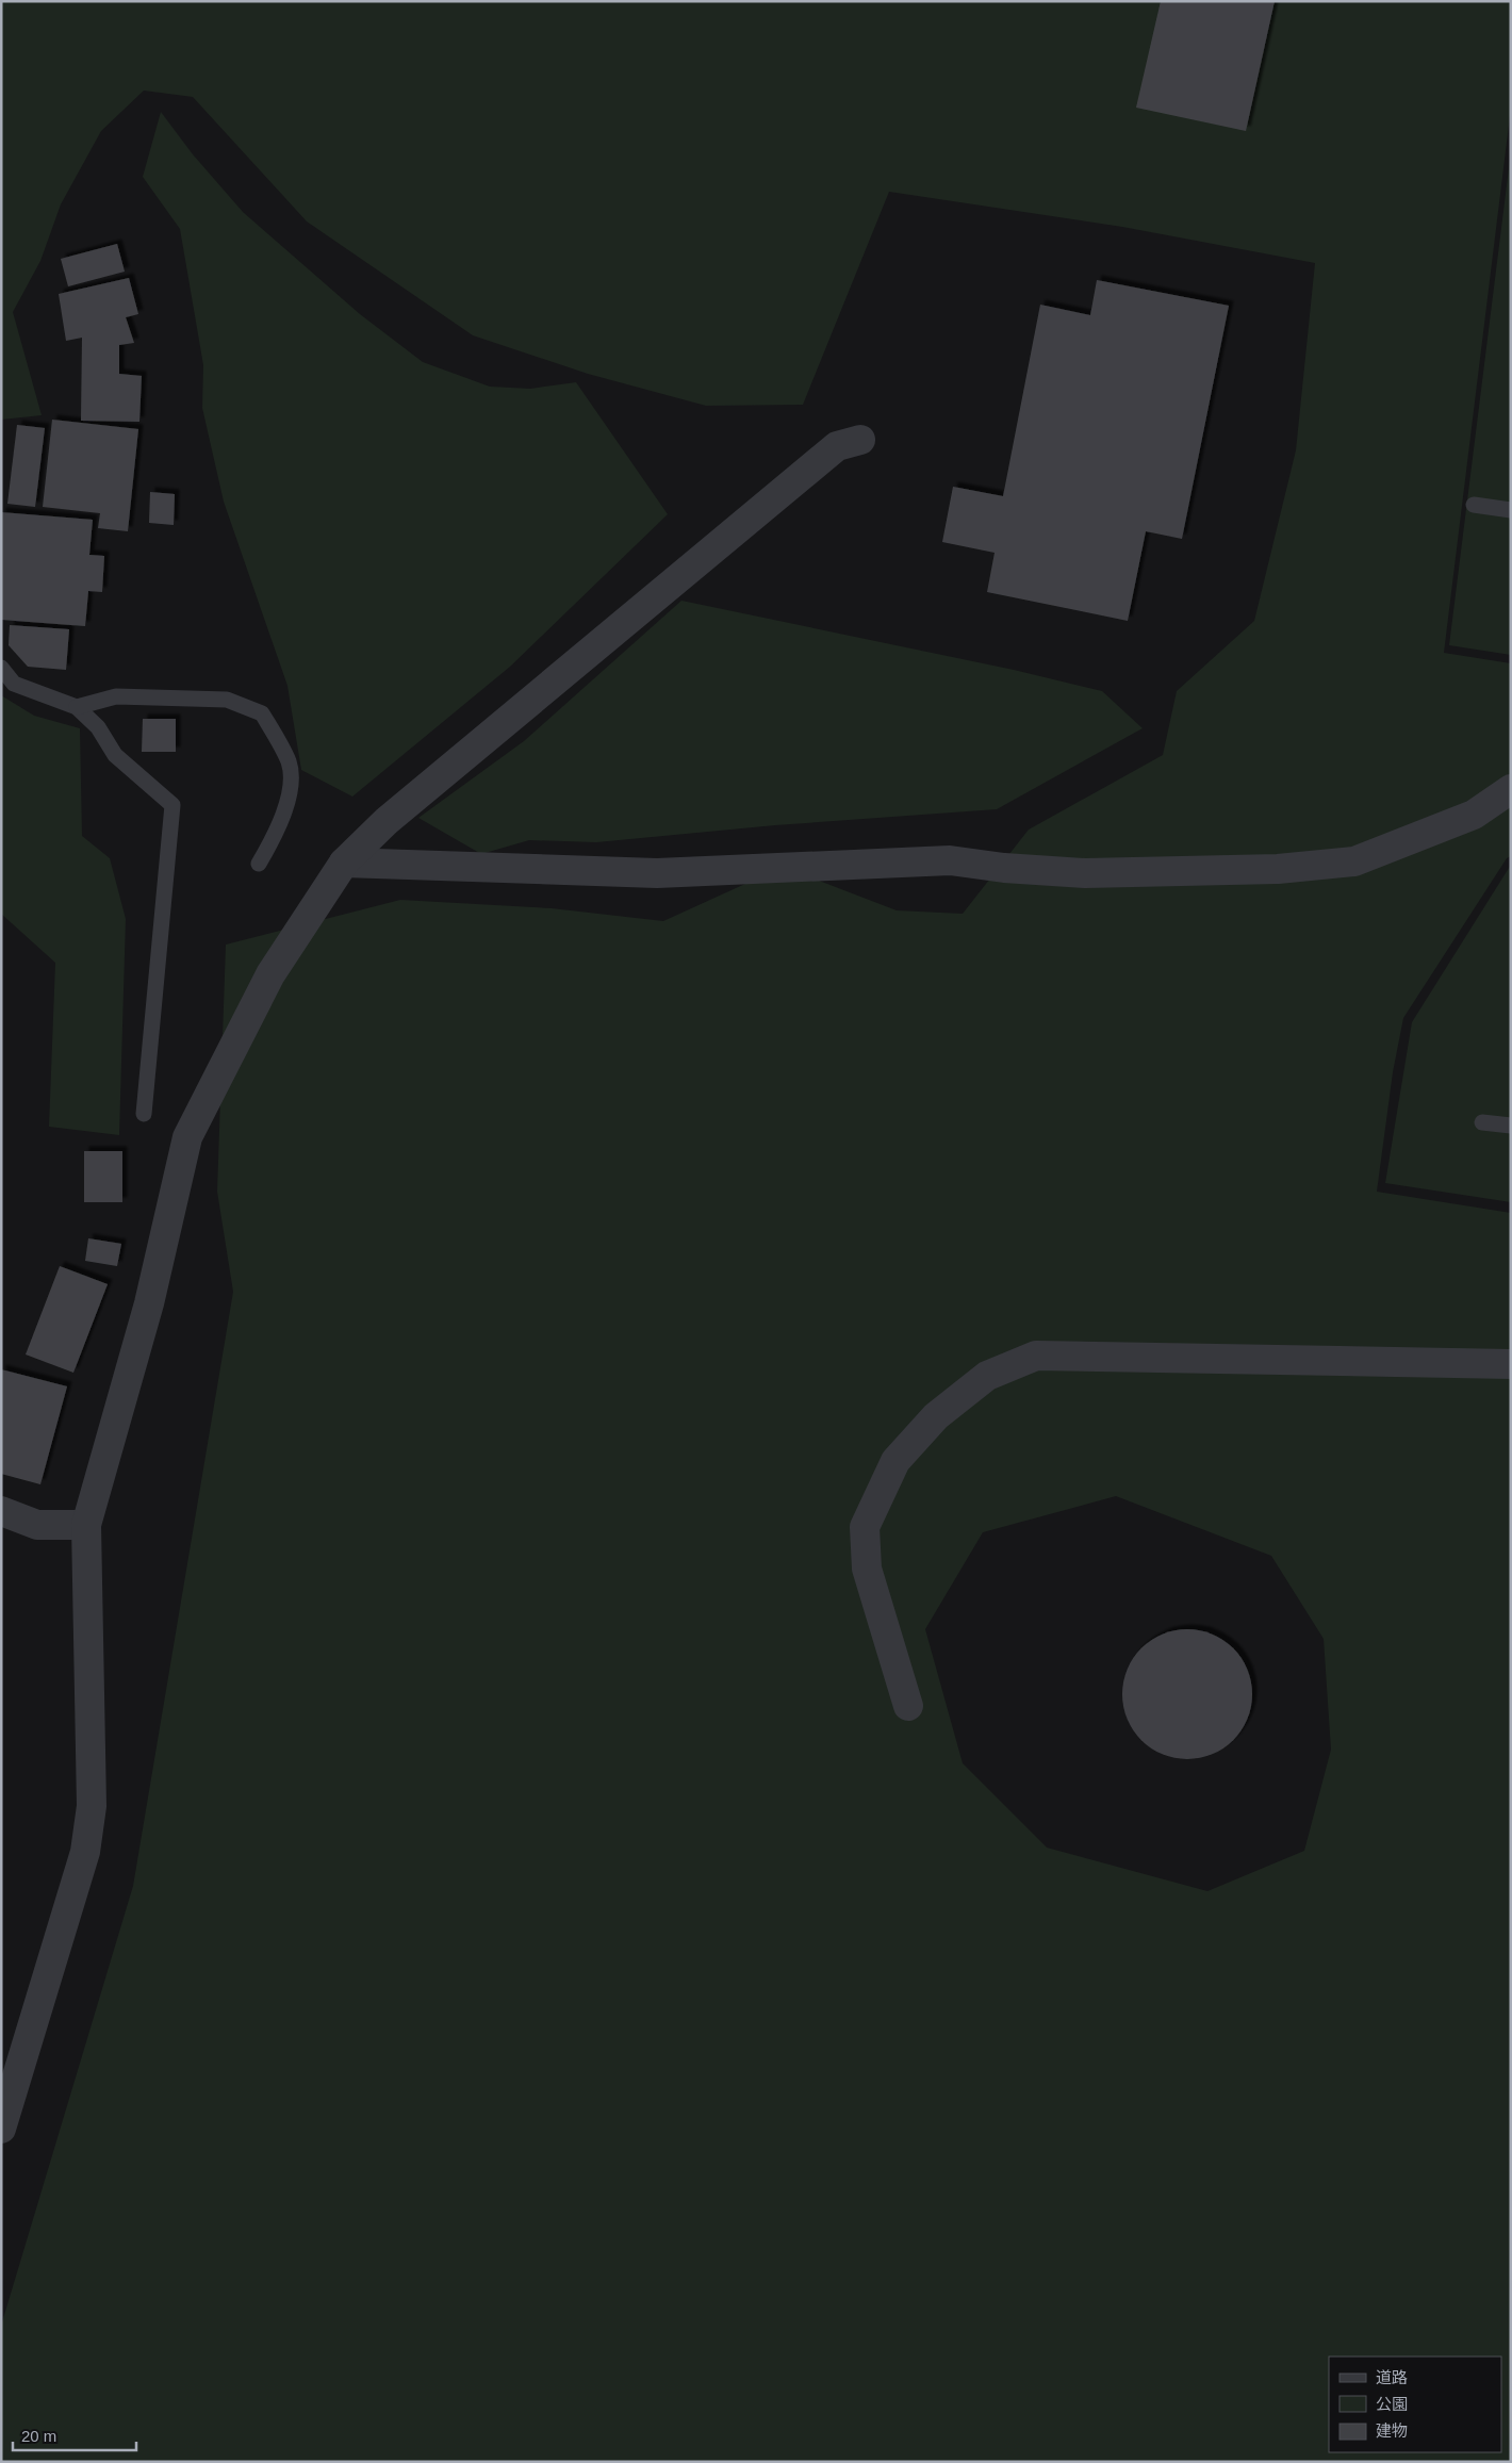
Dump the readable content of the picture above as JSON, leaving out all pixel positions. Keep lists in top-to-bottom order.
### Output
{
  "legend": ["道路", "公園", "建物"],
  "scale_bar": "20 m"
}
